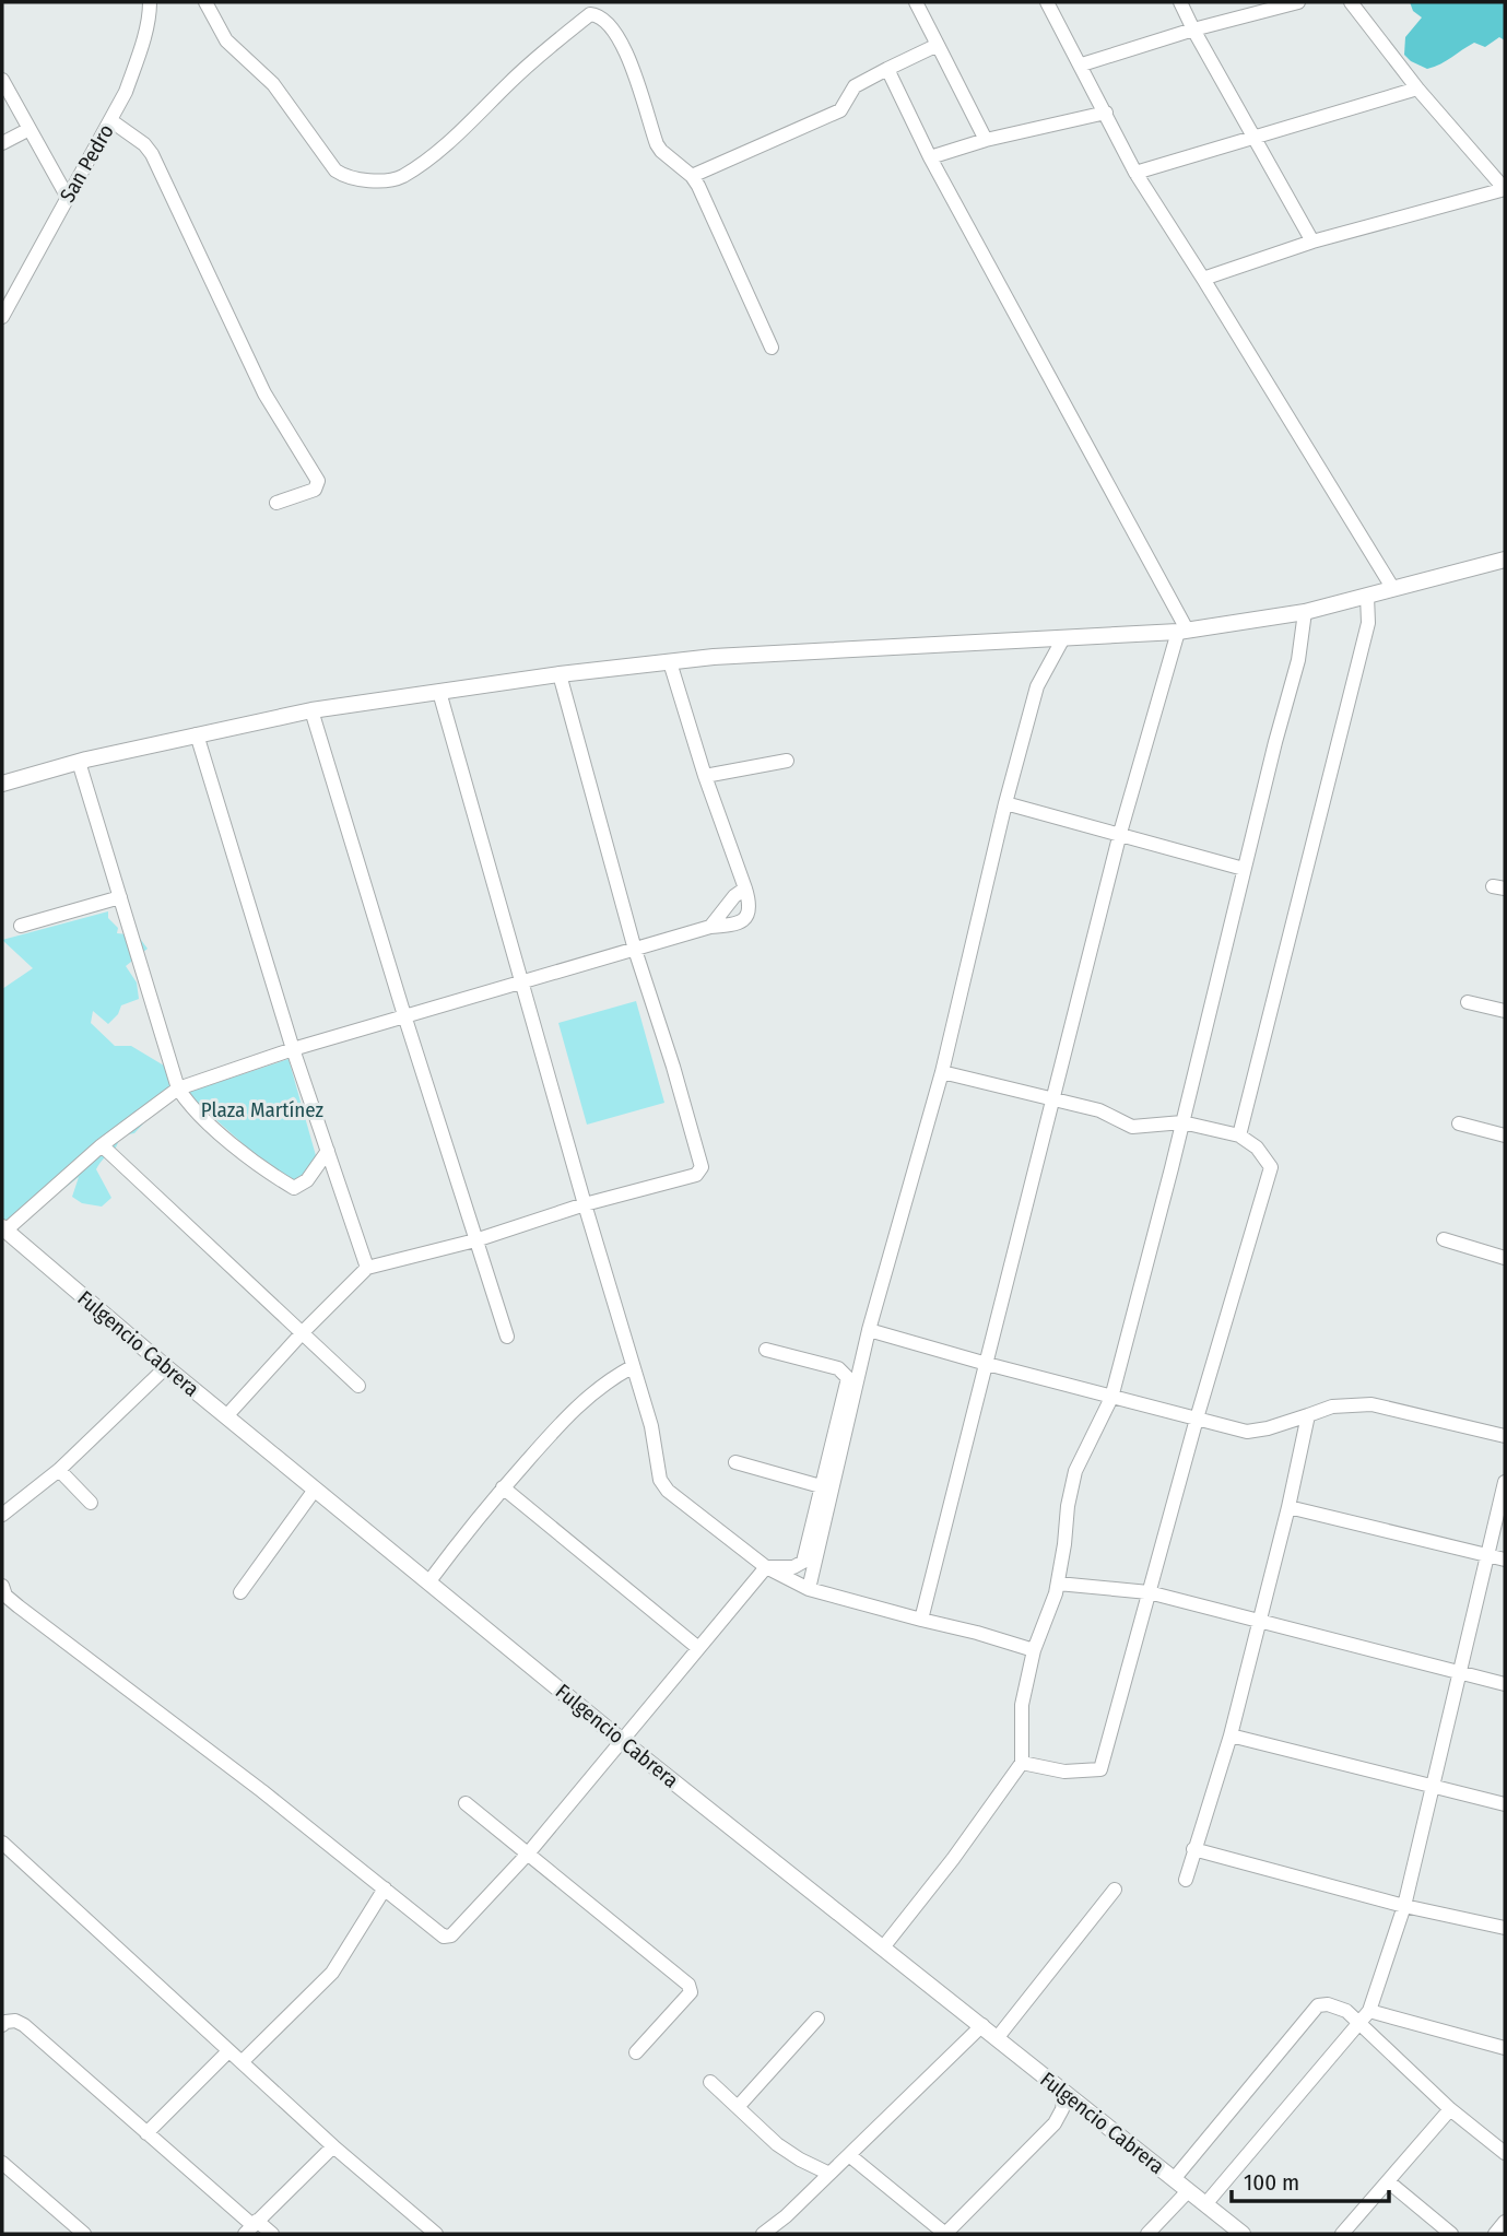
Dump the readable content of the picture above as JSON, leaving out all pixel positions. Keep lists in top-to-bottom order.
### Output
{
  "streets": {
    "main road": ["Fulgencio Cabrera"],
    "street": ["San Pedro"]
  },
  "parks": ["Plaza Martínez"],
  "scale_bar": "100 m"
}
